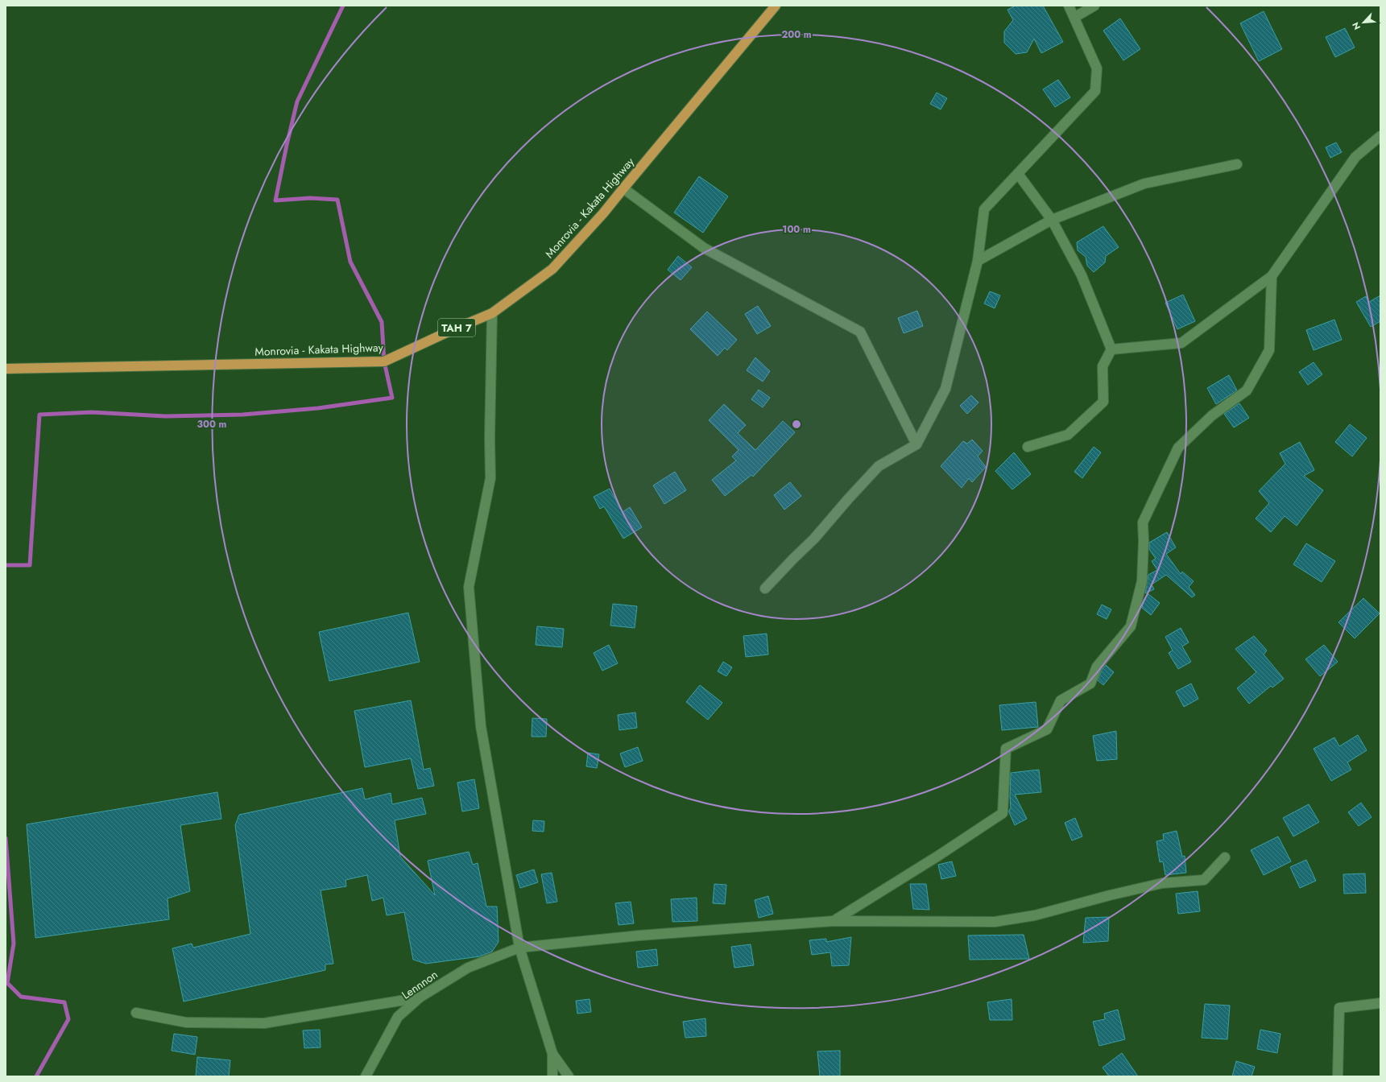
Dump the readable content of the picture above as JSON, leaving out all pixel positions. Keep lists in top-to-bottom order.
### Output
{
  "streets": {
    "highway": ["Monrovia - Kakata Highway", "TAH 7"],
    "street": ["Lennnon"]
  },
  "north": "bottom left",
  "rings": ["200 m", "100 m", "300 m"]
}
